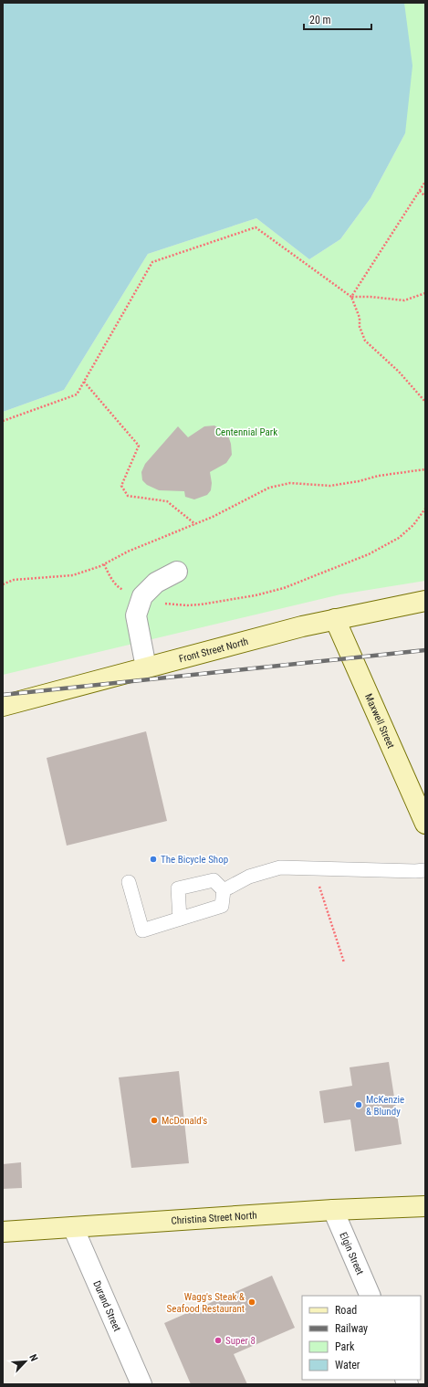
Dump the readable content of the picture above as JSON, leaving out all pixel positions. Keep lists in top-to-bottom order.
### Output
{
  "streets": {
    "main road": ["Front Street North", "Maxwell Street", "Christina Street North"],
    "street": ["Elgin Street", "Durand Street"]
  },
  "crossings": [
    ["Front Street North", "Maxwell Street"],
    ["Christina Street North", "Elgin Street"],
    ["Christina Street North", "Durand Street"]
  ],
  "parks": ["Centennial Park"],
  "places": [
    "The Bicycle Shop",
    "McKenzie & Blundy",
    "McDonald's",
    "Wagg's Steak & Seafood Restaurant",
    "Super 8"
  ],
  "legend": [
    "Road",
    "Railway",
    "Park",
    "Water"
  ],
  "scale_bar": "20 m",
  "north": "top right"
}
